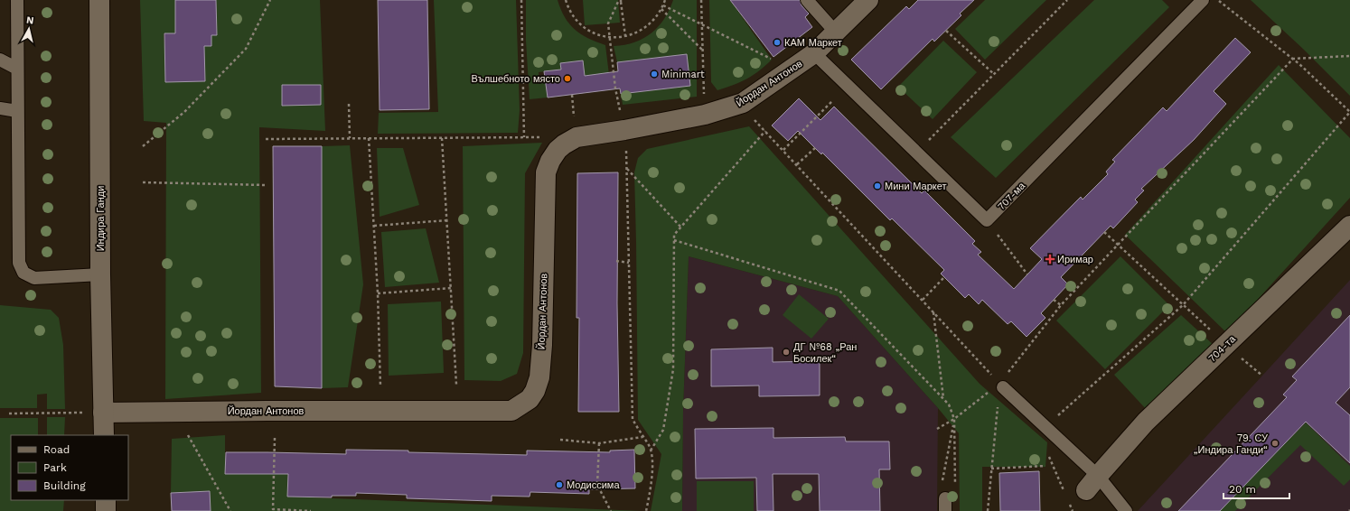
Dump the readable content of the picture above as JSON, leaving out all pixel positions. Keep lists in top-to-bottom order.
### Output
{
  "streets": {
    "street": ["Йордан Антонов", "Индира Ганди", "704-та"],
    "lane": ["707-ма"]
  },
  "crossings": [
    ["Йордан Антонов", "Индира Ганди"]
  ],
  "places": {
    "other": [
      "КАМ Маркет",
      "Minimart",
      "Вълшебното място",
      "Мини Маркет",
      "ДГ №68 „Ран Босилек“",
      "79. СУ „Индира Ганди“",
      "Модиссима"
    ],
    "health": ["Иримар"]
  },
  "legend": ["Road", "Park", "Building"],
  "scale_bar": "20 m",
  "north": "top"
}
